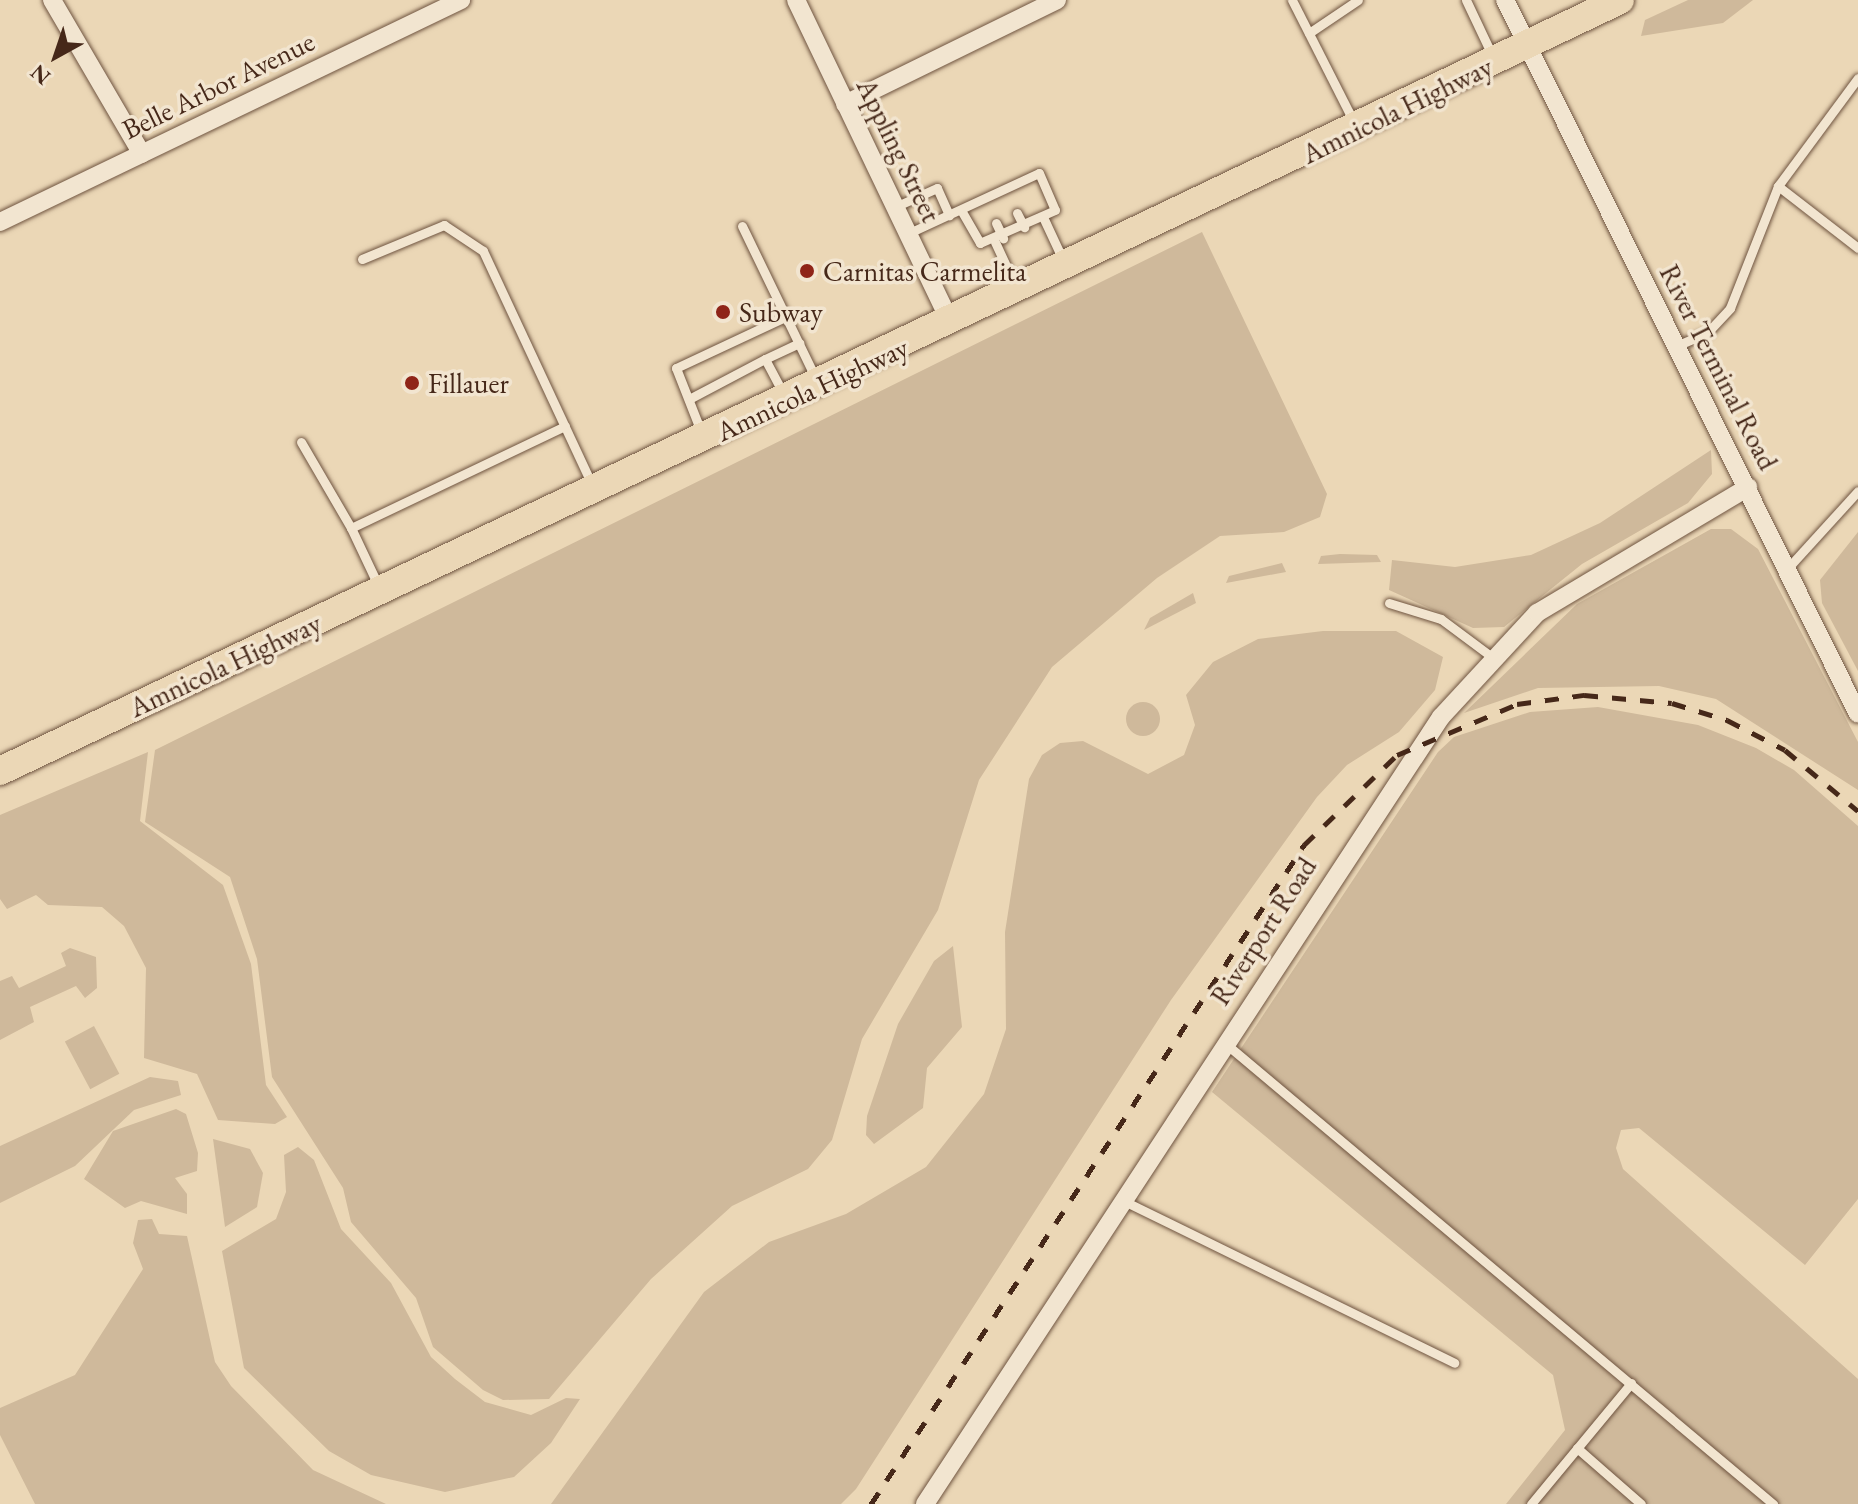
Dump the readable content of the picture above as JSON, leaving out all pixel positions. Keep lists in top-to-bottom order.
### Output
{
  "streets": {
    "main road": ["Amnicola Highway"],
    "street": [
      "Belle Arbor Avenue",
      "Appling Street",
      "River Terminal Road",
      "Riverport Road"
    ]
  },
  "crossings": [
    ["Amnicola Highway", "Appling Street"],
    ["Amnicola Highway", "River Terminal Road"],
    ["River Terminal Road", "Riverport Road"]
  ],
  "places": ["Carnitas Carmelita", "Subway", "Fillauer"],
  "north": "bottom left"
}
